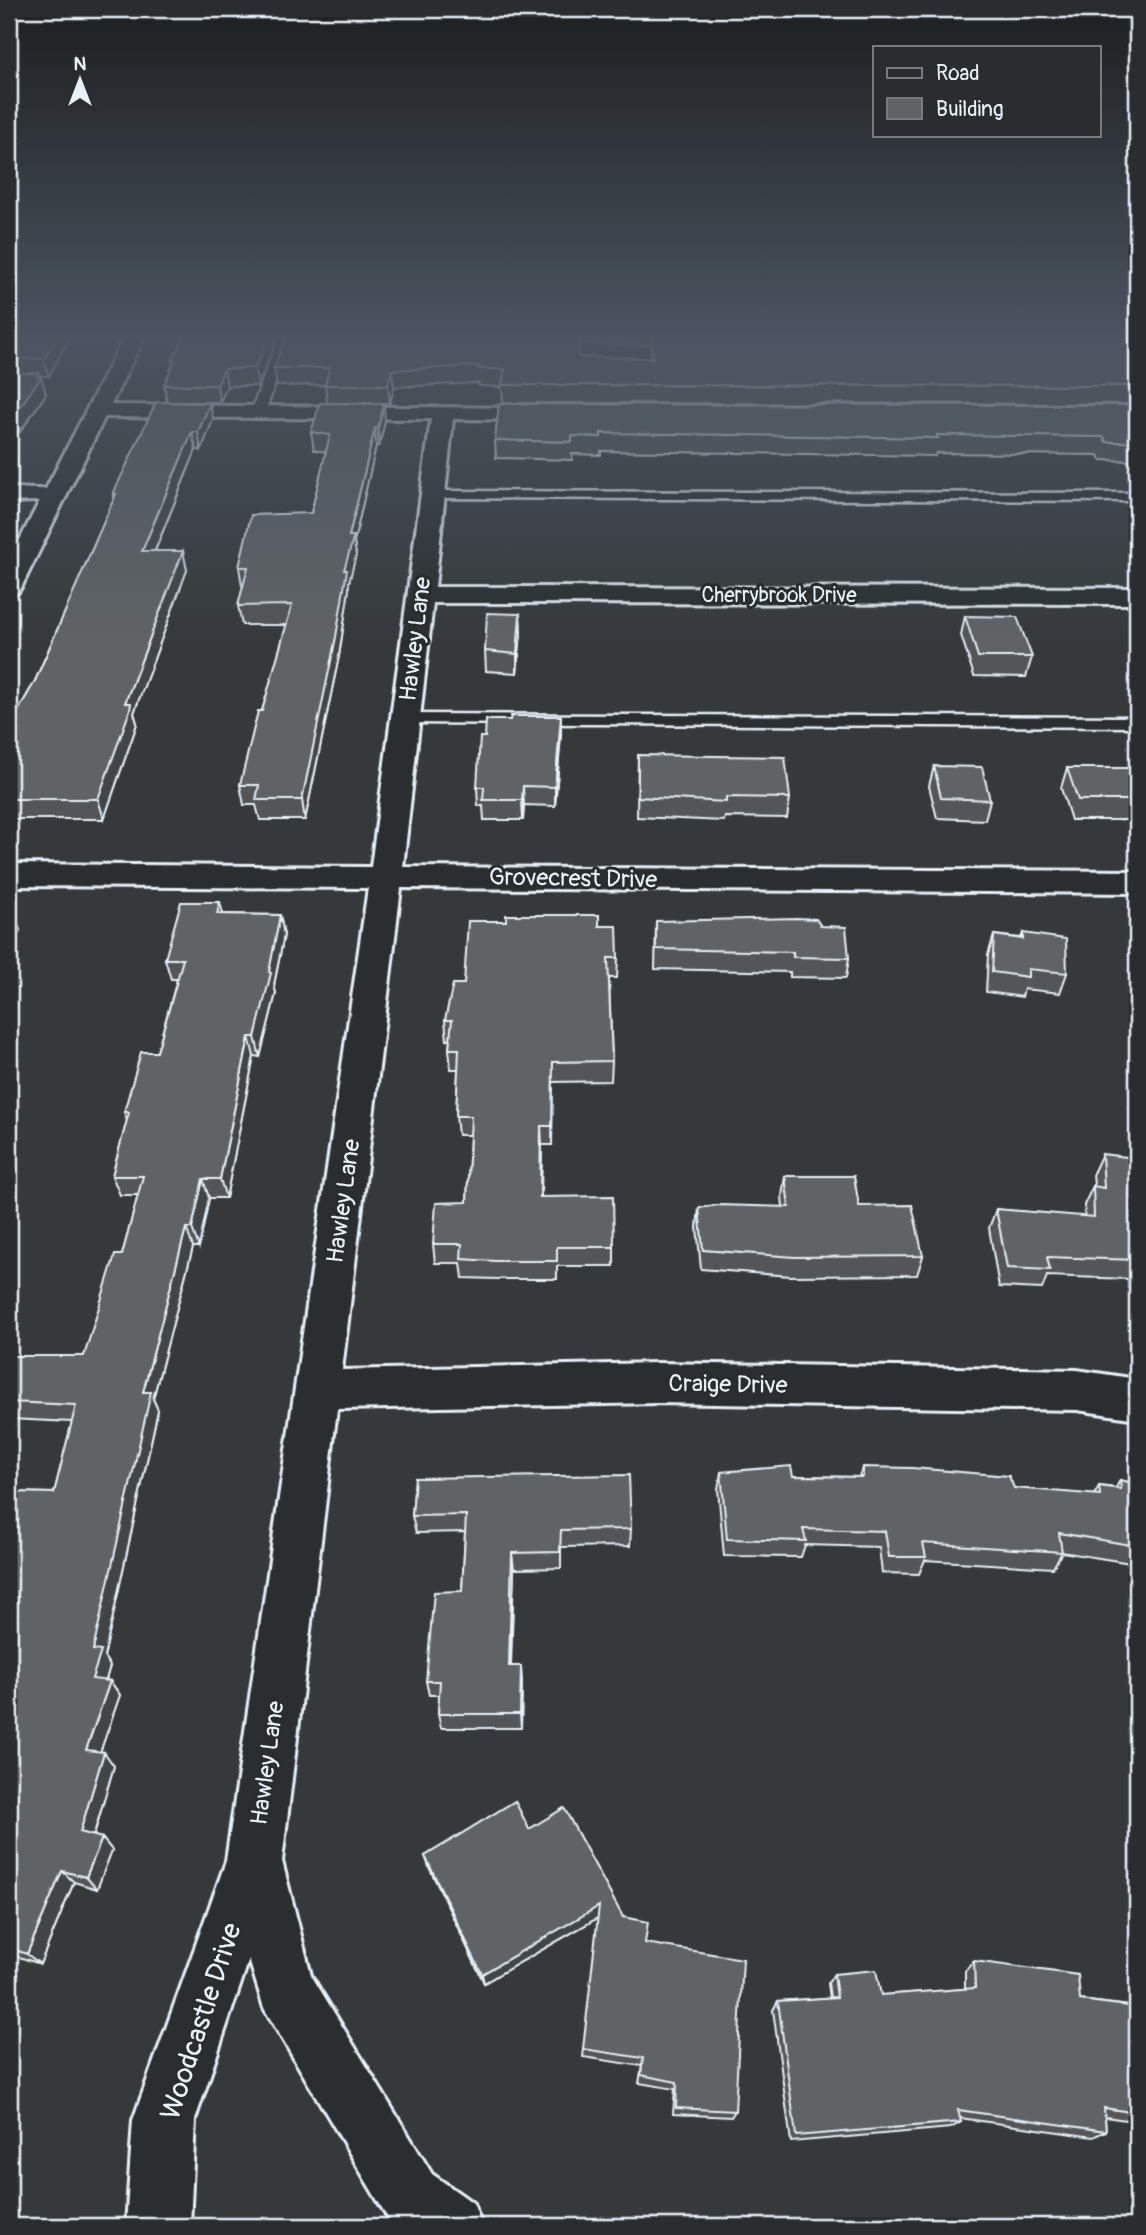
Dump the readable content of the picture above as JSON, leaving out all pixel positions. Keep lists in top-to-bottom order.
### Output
{
  "streets": {
    "street": [
      "Cherrybrook Drive",
      "Hawley Lane",
      "Grovecrest Drive",
      "Craige Drive",
      "Woodcastle Drive"
    ]
  },
  "crossings": [
    ["Cherrybrook Drive", "Hawley Lane"],
    ["Hawley Lane", "Grovecrest Drive"],
    ["Hawley Lane", "Craige Drive"],
    ["Hawley Lane", "Woodcastle Drive"]
  ],
  "legend": ["Road", "Building"],
  "north": "top"
}
